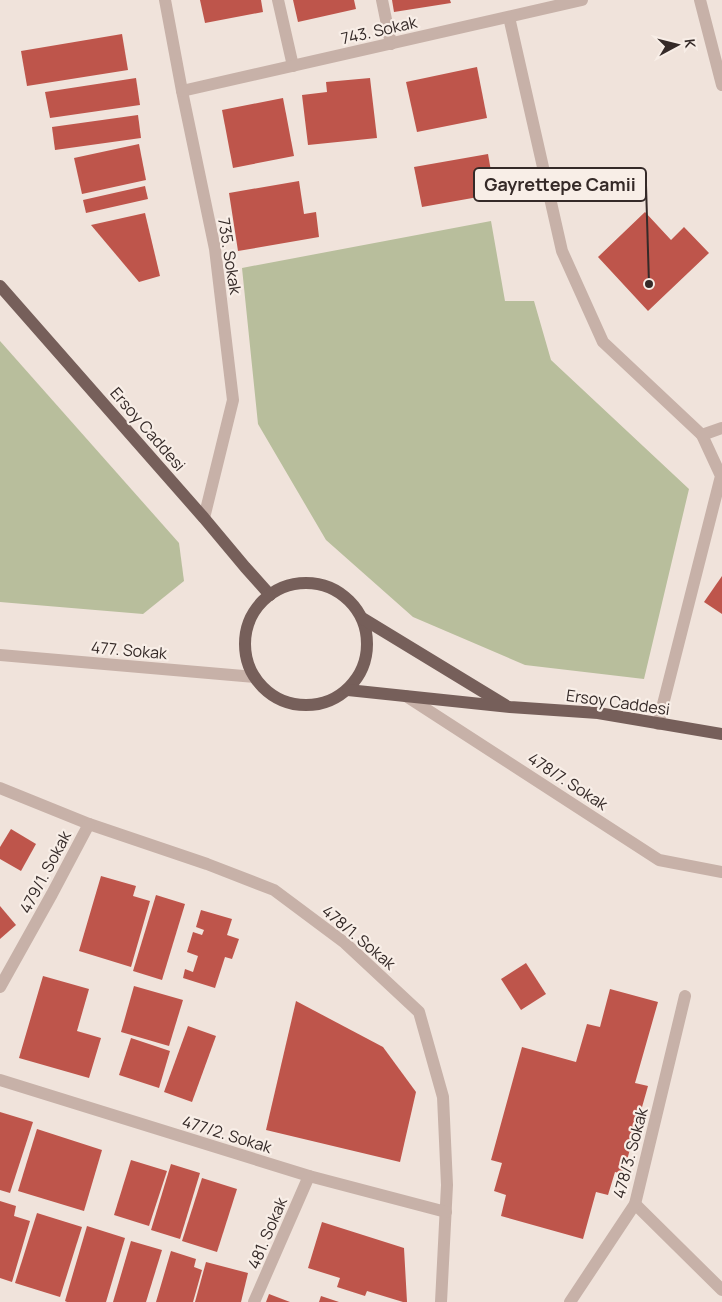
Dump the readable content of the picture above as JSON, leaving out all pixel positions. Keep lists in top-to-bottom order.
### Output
{
  "streets": {
    "main road": ["Ersoy Caddesi"],
    "street": [
      "743. Sokak",
      "735. Sokak",
      "477. Sokak",
      "478/7. Sokak",
      "479/1. Sokak",
      "478/1. Sokak",
      "477/2. Sokak",
      "478/3. Sokak",
      "481. Sokak"
    ]
  },
  "crossings": [
    ["743. Sokak", "735. Sokak"],
    ["735. Sokak", "Ersoy Caddesi"],
    ["Ersoy Caddesi", "477. Sokak"],
    ["Ersoy Caddesi", "478/7. Sokak"],
    ["479/1. Sokak", "478/1. Sokak"],
    ["478/1. Sokak", "477/2. Sokak"],
    ["477/2. Sokak", "481. Sokak"]
  ],
  "places": ["Gayrettepe Camii"],
  "north": "right"
}
